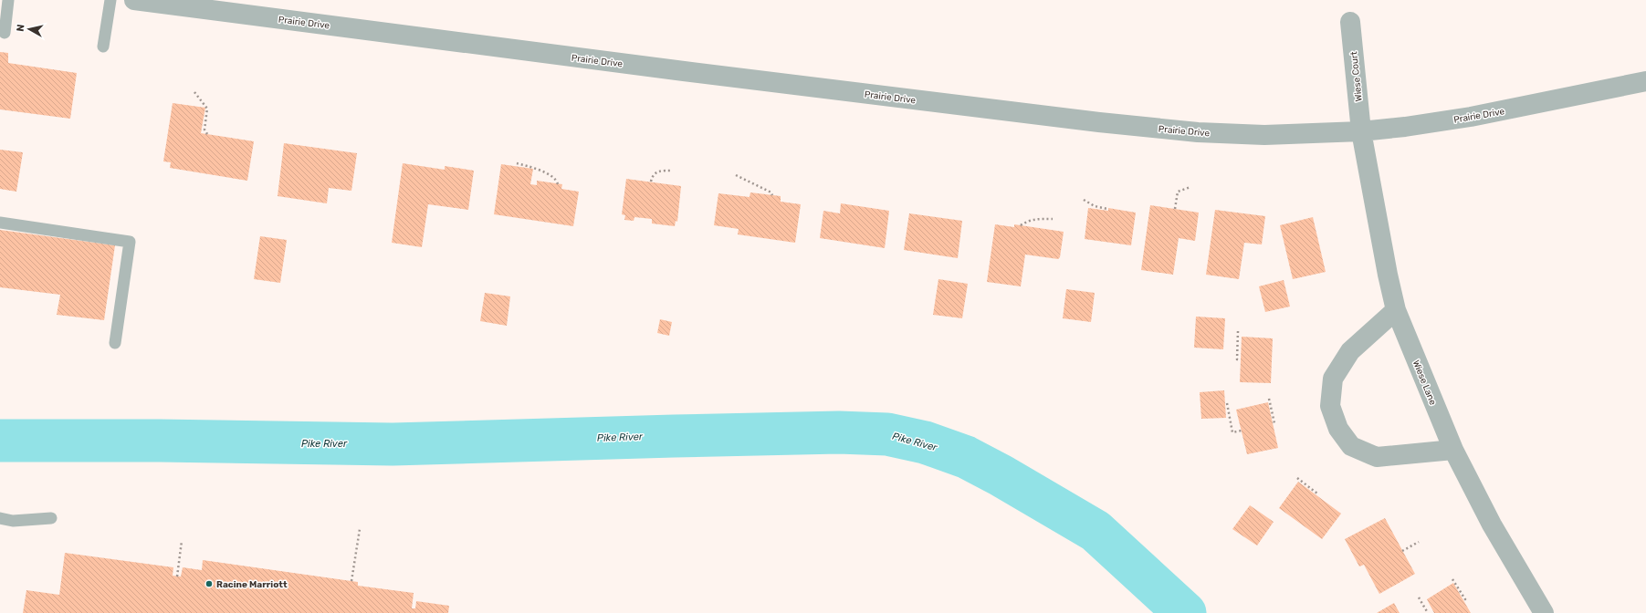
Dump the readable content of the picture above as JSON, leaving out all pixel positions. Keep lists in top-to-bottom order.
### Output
{
  "streets": {
    "street": ["Prairie Drive", "Wiese Court", "Wiese Lane"]
  },
  "crossings": [
    ["Prairie Drive", "Wiese Court"],
    ["Prairie Drive", "Wiese Lane"],
    ["Wiese Court", "Wiese Lane"]
  ],
  "water": ["Pike River"],
  "places": ["Racine Marriott"],
  "north": "left"
}
